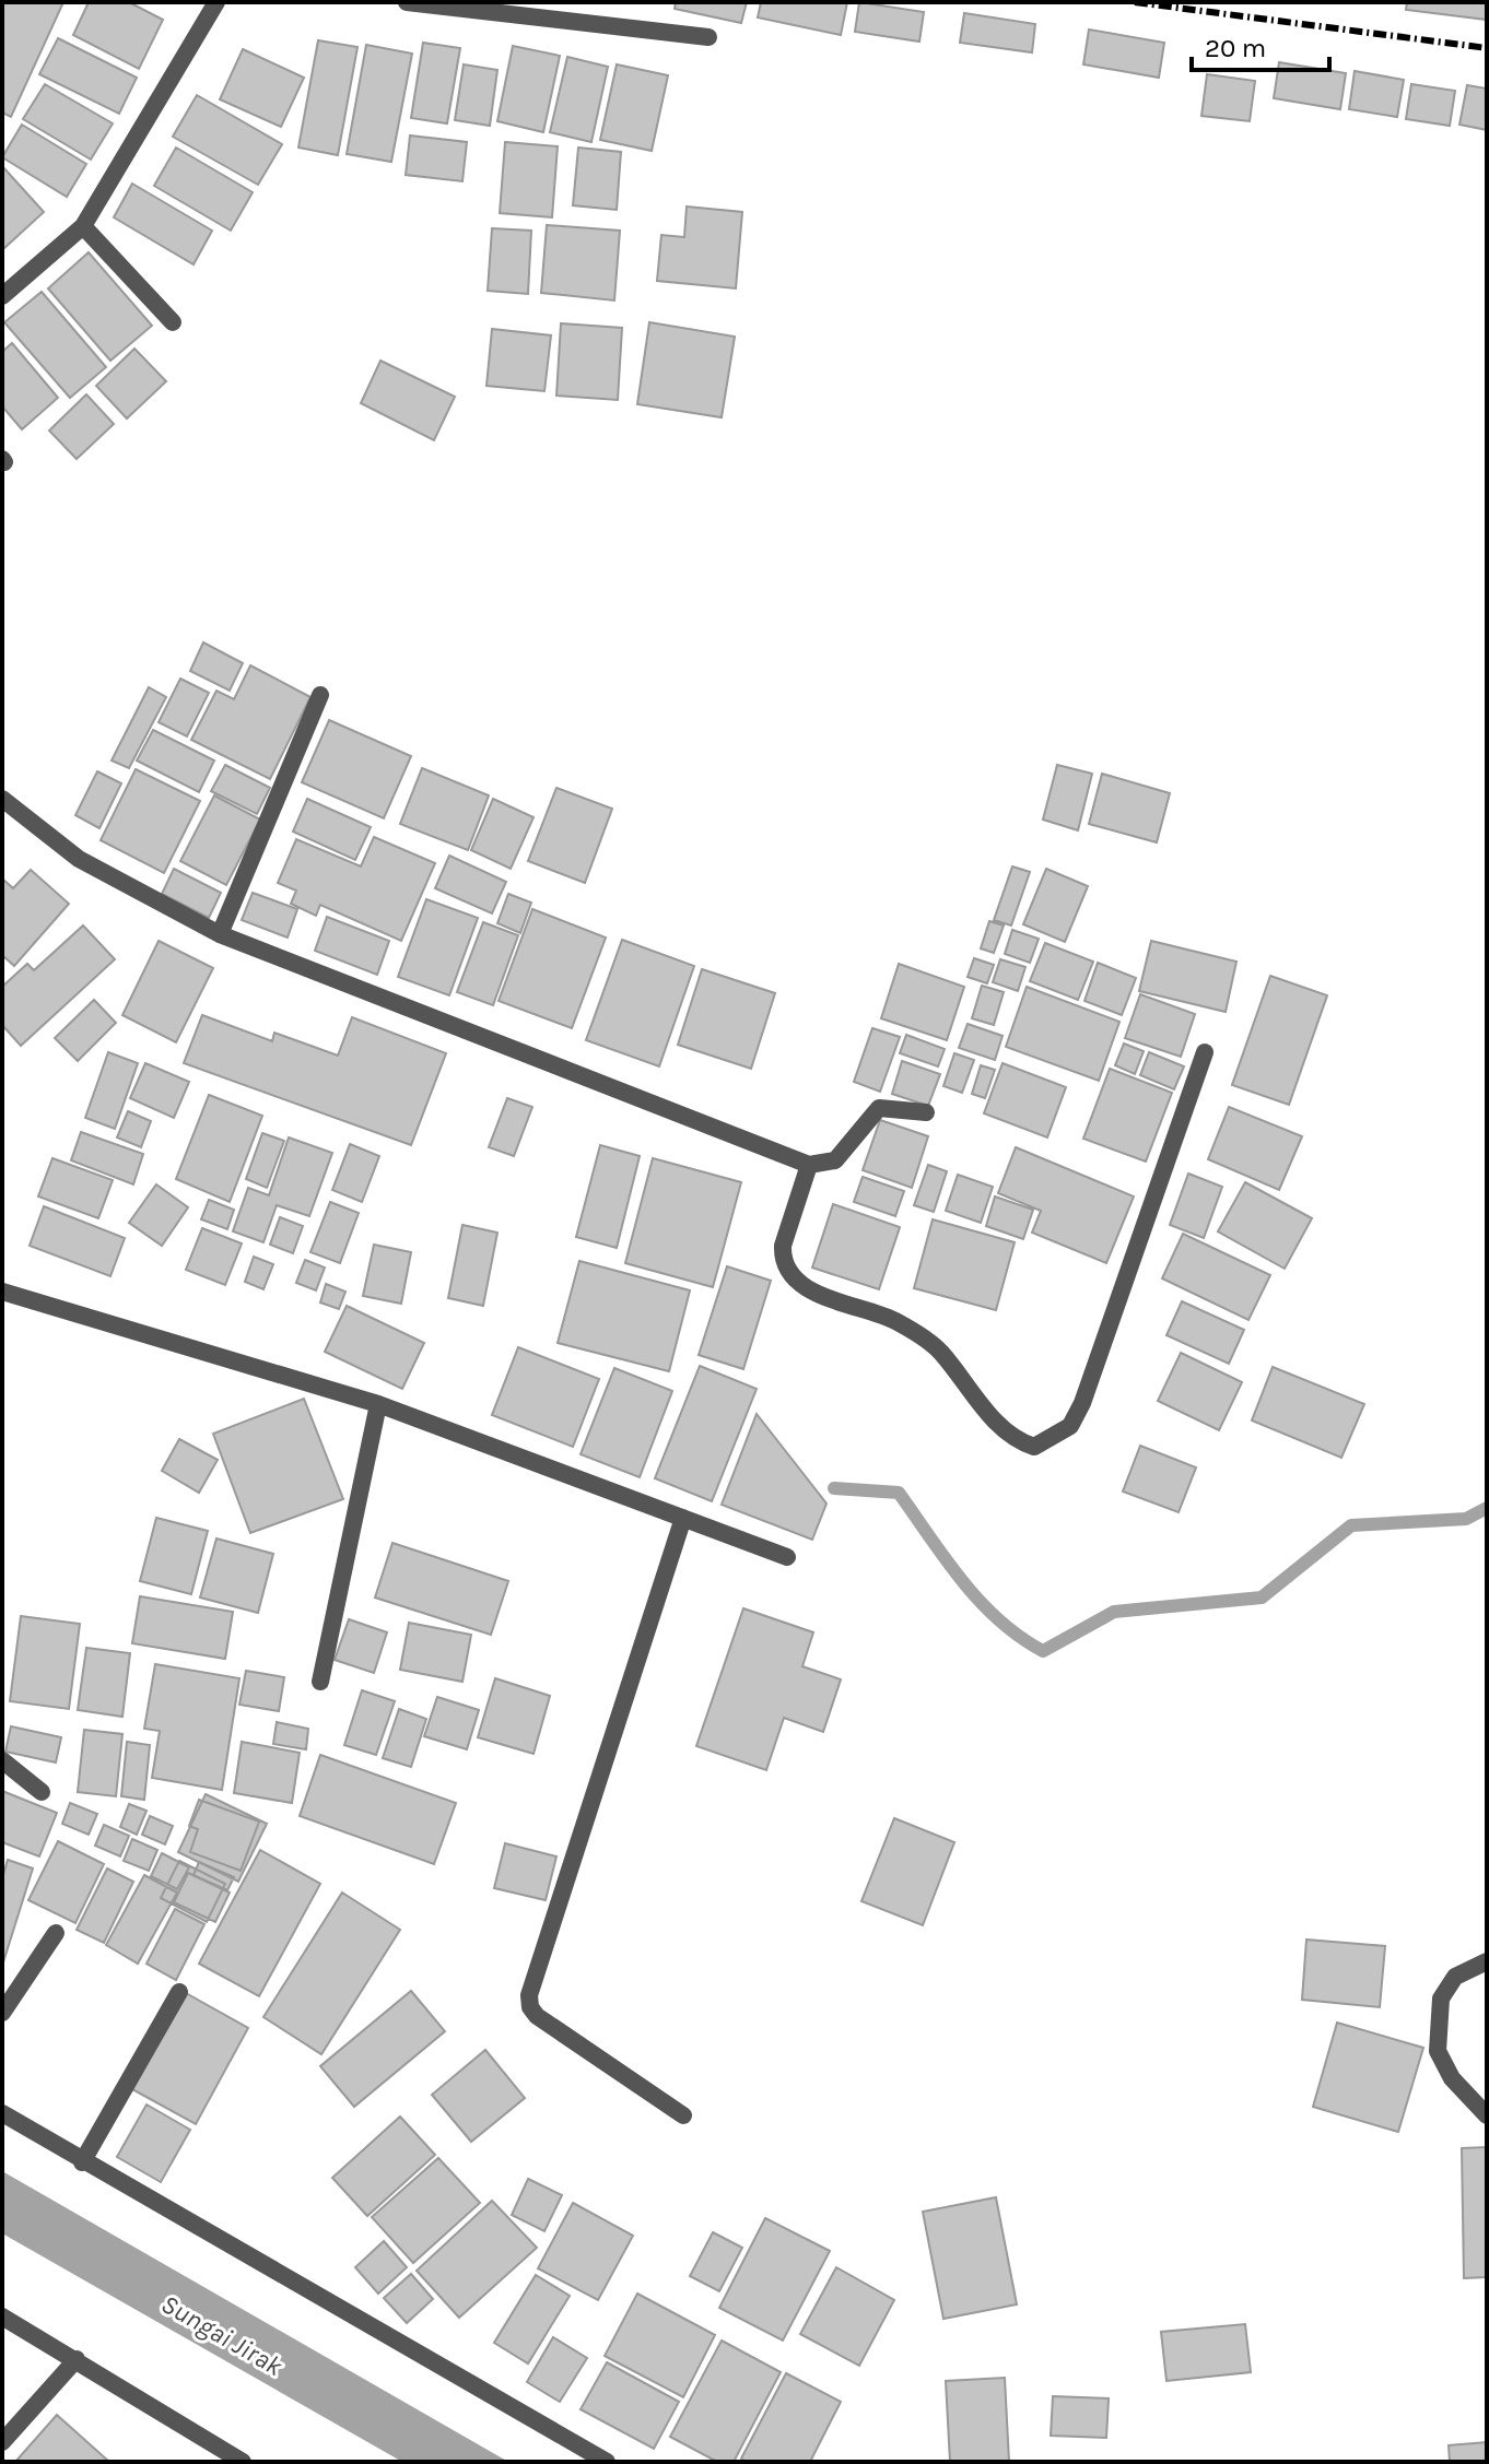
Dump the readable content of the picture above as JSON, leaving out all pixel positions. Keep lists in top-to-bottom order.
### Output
{
  "water": ["Sungai Jirak"],
  "scale_bar": "20 m"
}
